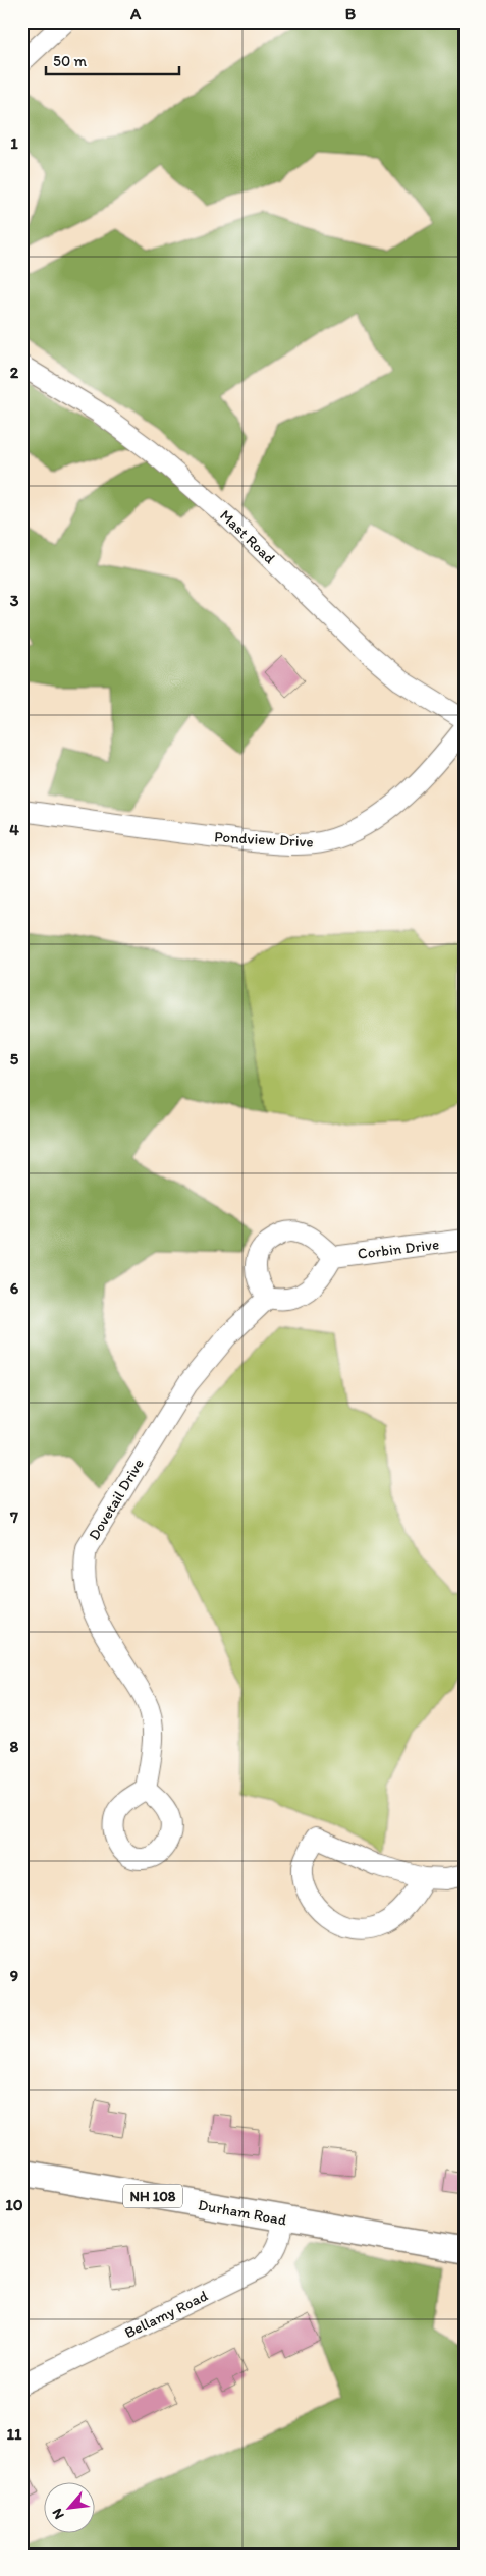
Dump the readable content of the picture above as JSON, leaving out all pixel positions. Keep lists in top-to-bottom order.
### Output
{
  "streets": {
    "main road": ["NH 108", "Durham Road"],
    "street": [
      "Mast Road",
      "Pondview Drive",
      "Corbin Drive",
      "Dovetail Drive",
      "Bellamy Road"
    ]
  },
  "crossings": [
    ["Corbin Drive", "Dovetail Drive"],
    ["Durham Road", "Bellamy Road"]
  ],
  "scale_bar": "50 m",
  "north": "bottom left",
  "grid": {
    "columns": ["A", "B"],
    "rows": [
      "1",
      "2",
      "3",
      "4",
      "5",
      "6",
      "7",
      "8",
      "9",
      "10",
      "11"
    ]
  }
}
